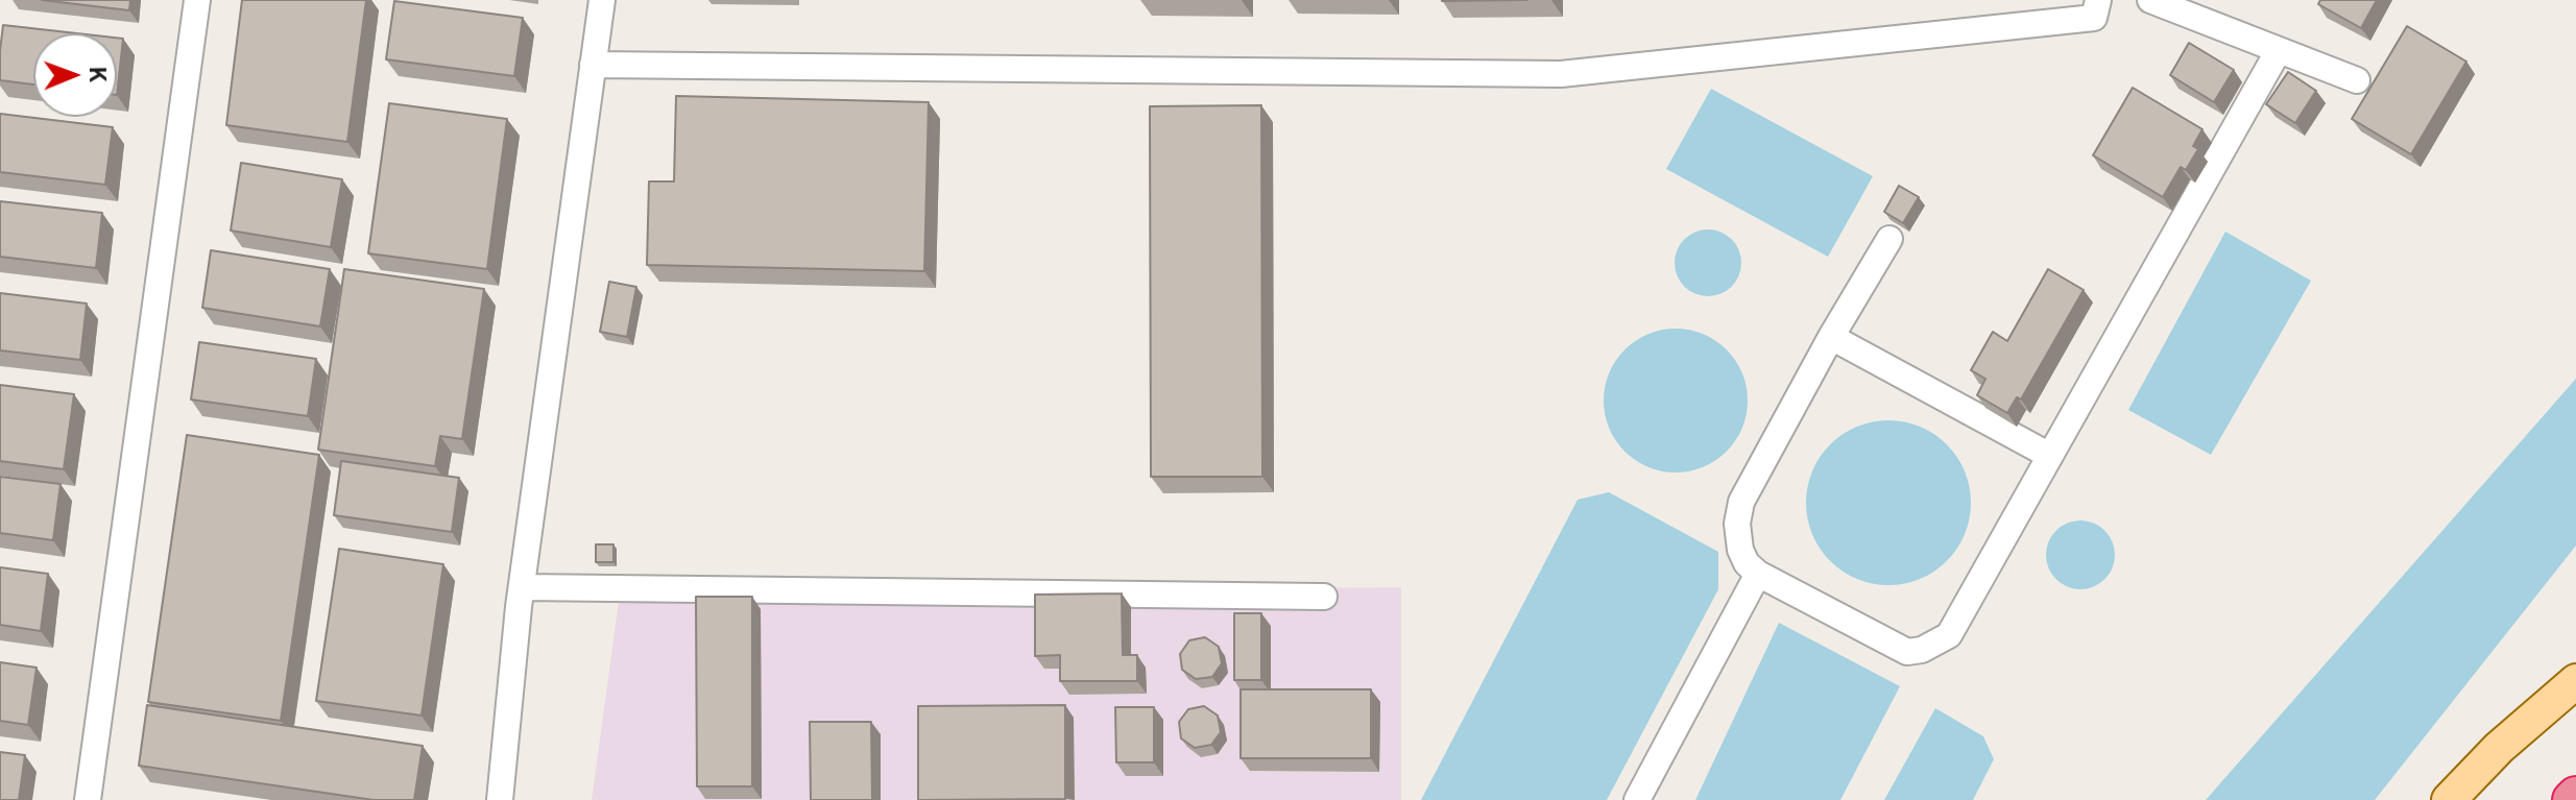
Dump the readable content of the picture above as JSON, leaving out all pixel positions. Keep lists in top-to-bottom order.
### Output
{
  "north": "right"
}
